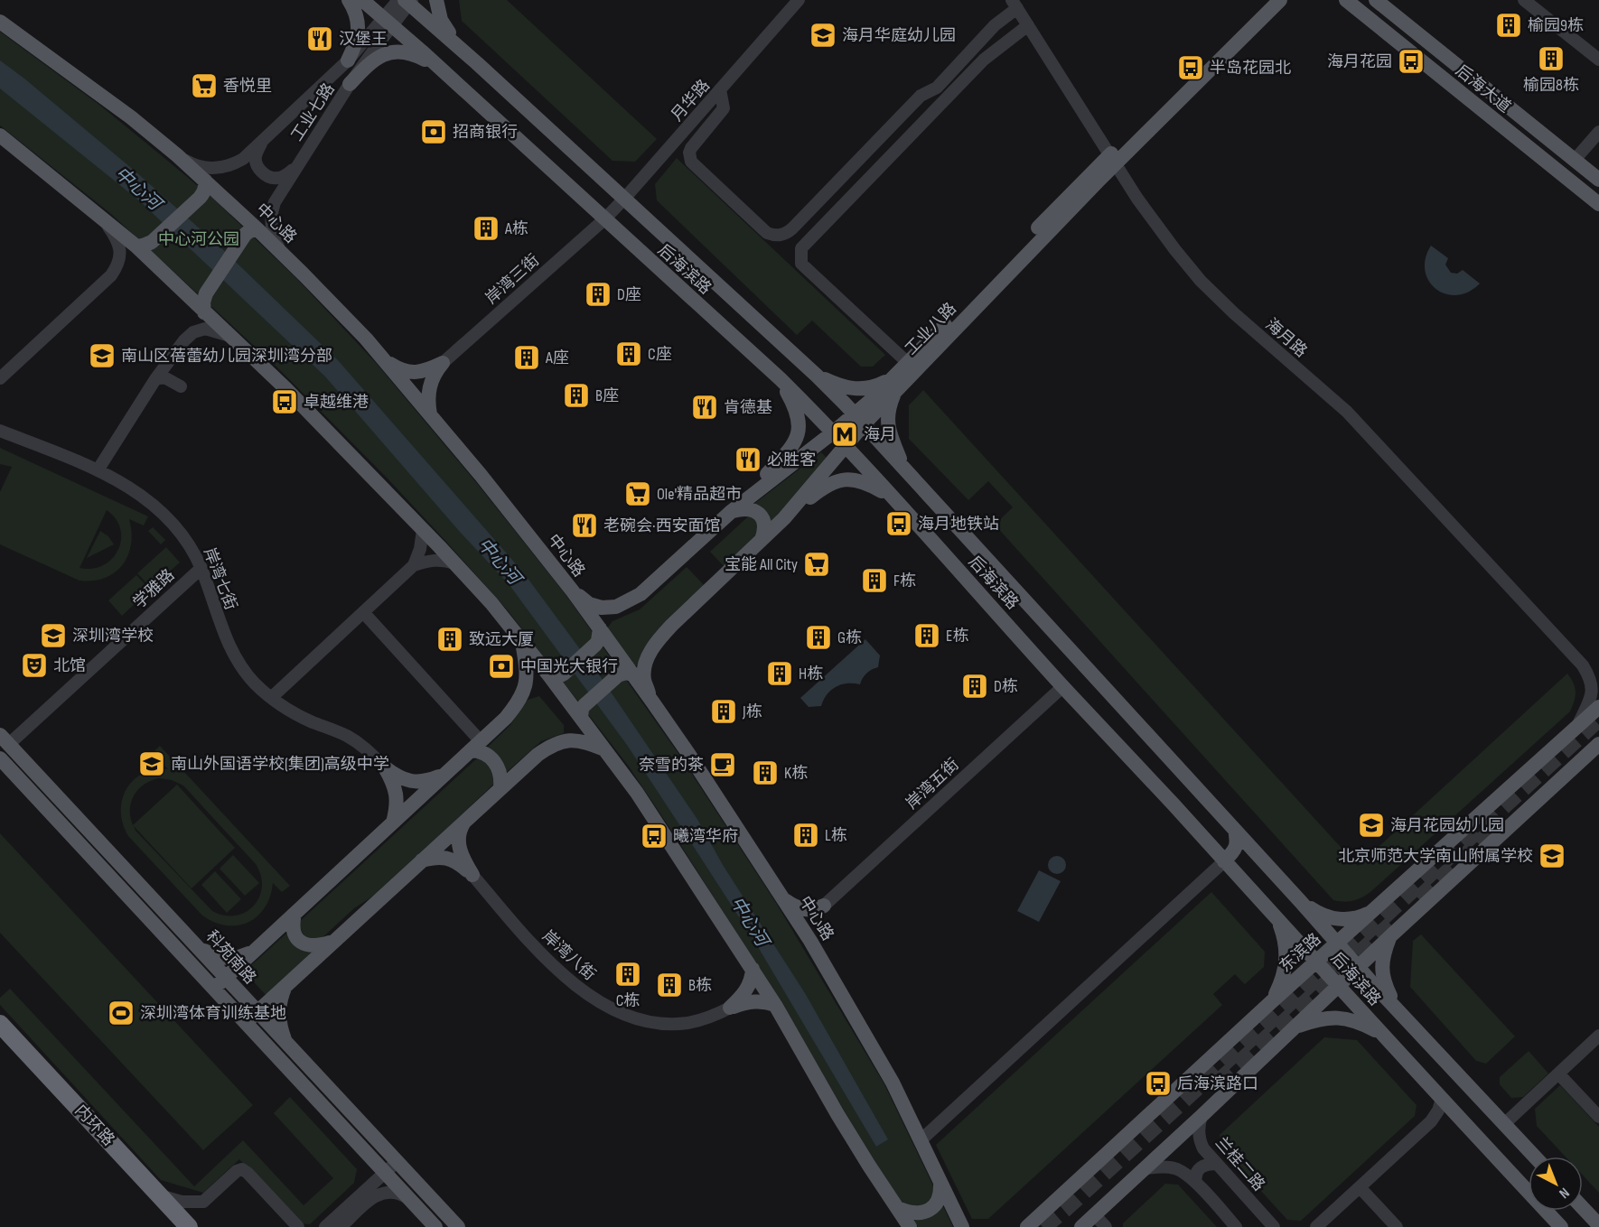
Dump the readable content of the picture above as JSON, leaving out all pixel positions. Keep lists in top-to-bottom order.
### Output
{
  "streets": {
    "highway": ["内环路"],
    "main road": [
      "后海大道",
      "中心路",
      "后海滨路",
      "工业八路",
      "东滨路",
      "科苑南路"
    ],
    "street": [
      "月华路",
      "工业七路",
      "岸湾三街",
      "海月路",
      "岸湾七街",
      "学雅路",
      "岸湾五街",
      "岸湾八街",
      "兰桂二路"
    ]
  },
  "crossings": [
    ["月华路", "后海滨路"],
    ["月华路", "岸湾三街"],
    ["工业七路", "中心路"],
    ["工业七路", "后海滨路"],
    ["中心路", "工业八路"],
    ["后海滨路", "岸湾三街"],
    ["后海滨路", "工业八路"],
    ["后海滨路", "岸湾五街"],
    ["后海滨路", "东滨路"],
    ["工业八路", "海月路"],
    ["岸湾七街", "学雅路"],
    ["学雅路", "科苑南路"]
  ],
  "water": ["中心河"],
  "parks": ["中心河公园"],
  "places": {
    "building": [
      "榆园9栋",
      "榆园8栋",
      "A栋",
      "D座",
      "C座",
      "A座",
      "B座",
      "F栋",
      "E栋",
      "G栋",
      "致远大厦",
      "H栋",
      "D栋",
      "J栋",
      "K栋",
      "L栋",
      "C栋",
      "B栋"
    ],
    "school or university": [
      "海月华庭幼儿园",
      "南山区蓓蕾幼儿园深圳湾分部",
      "深圳湾学校",
      "南山外国语学校(集团)高级中学",
      "海月花园幼儿园",
      "北京师范大学南山附属学校"
    ],
    "restaurant": [
      "汉堡王",
      "肯德基",
      "必胜客",
      "老碗会·西安面馆"
    ],
    "bus stop": [
      "海月花园",
      "半岛花园北",
      "卓越维港",
      "海月地铁站",
      "曦湾华府",
      "后海滨路口"
    ],
    "supermarket": ["香悦里", "Ole'精品超市", "宝能 All City"],
    "bank": ["招商银行", "中国光大银行"],
    "metro station": ["海月"],
    "theatre": ["北馆"],
    "cafe": ["奈雪的茶"],
    "sports": ["深圳湾体育训练基地"]
  },
  "north": "bottom right"
}
